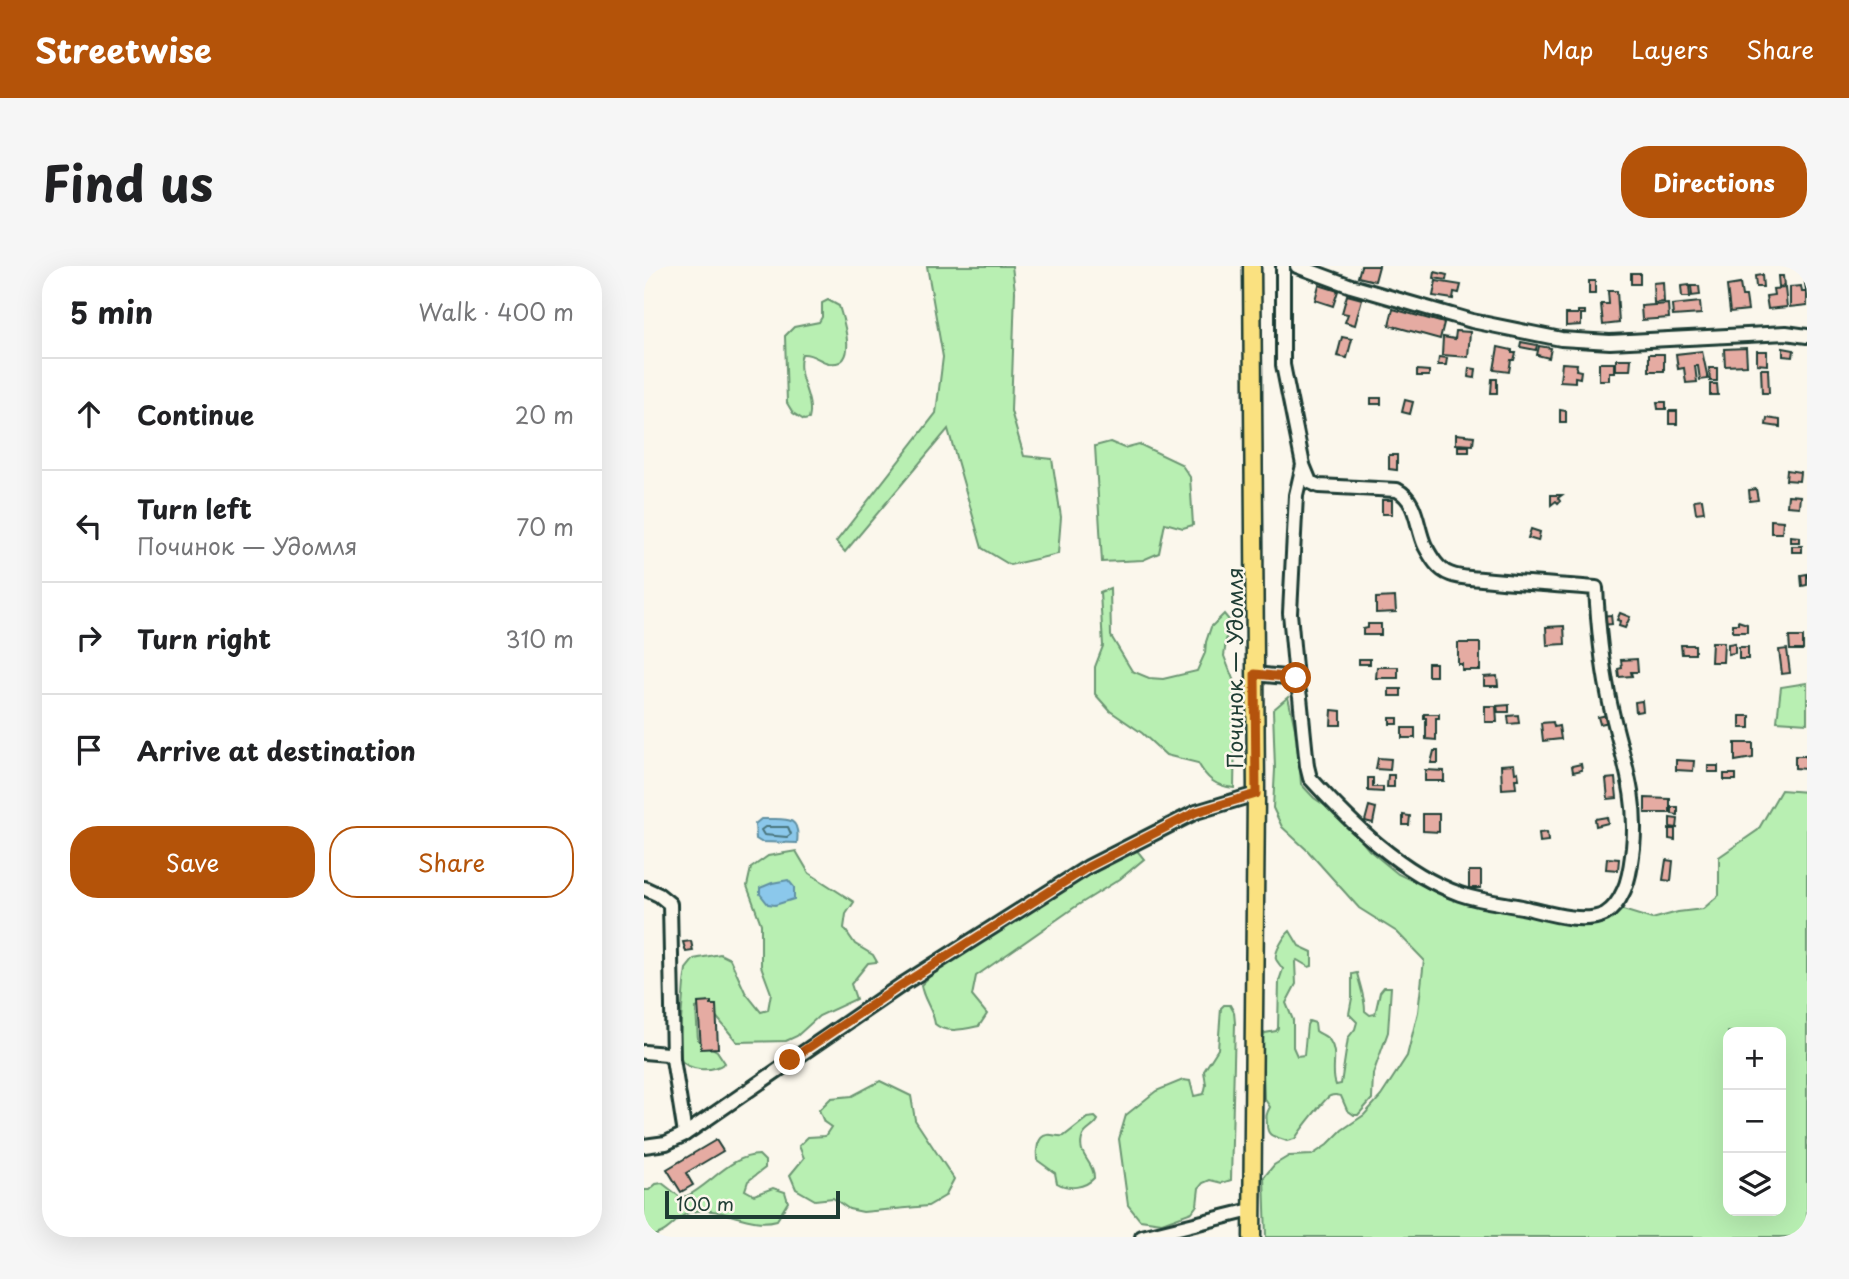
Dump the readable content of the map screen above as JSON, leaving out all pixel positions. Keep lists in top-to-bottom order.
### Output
{
  "streets": {
    "main road": ["Починок — Удомля"]
  },
  "scale_bar": "100 m",
  "page": {
    "header": "Streetwise",
    "nav": ["Map", "Layers", "Share"],
    "title": "Find us",
    "buttons": [
      "Directions",
      ["Save", "Share"]
    ],
    "heading": ["5 min", "Walk · 400 m"],
    "list": [
      ["Continue", "20 m"],
      ["Turn left", "Починок — Удомля", "70 m"],
      ["Turn right", "310 m"],
      "Arrive at destination"
    ],
    "map_buttons": ["+", "−"],
    "scale": "100 m"
  }
}
